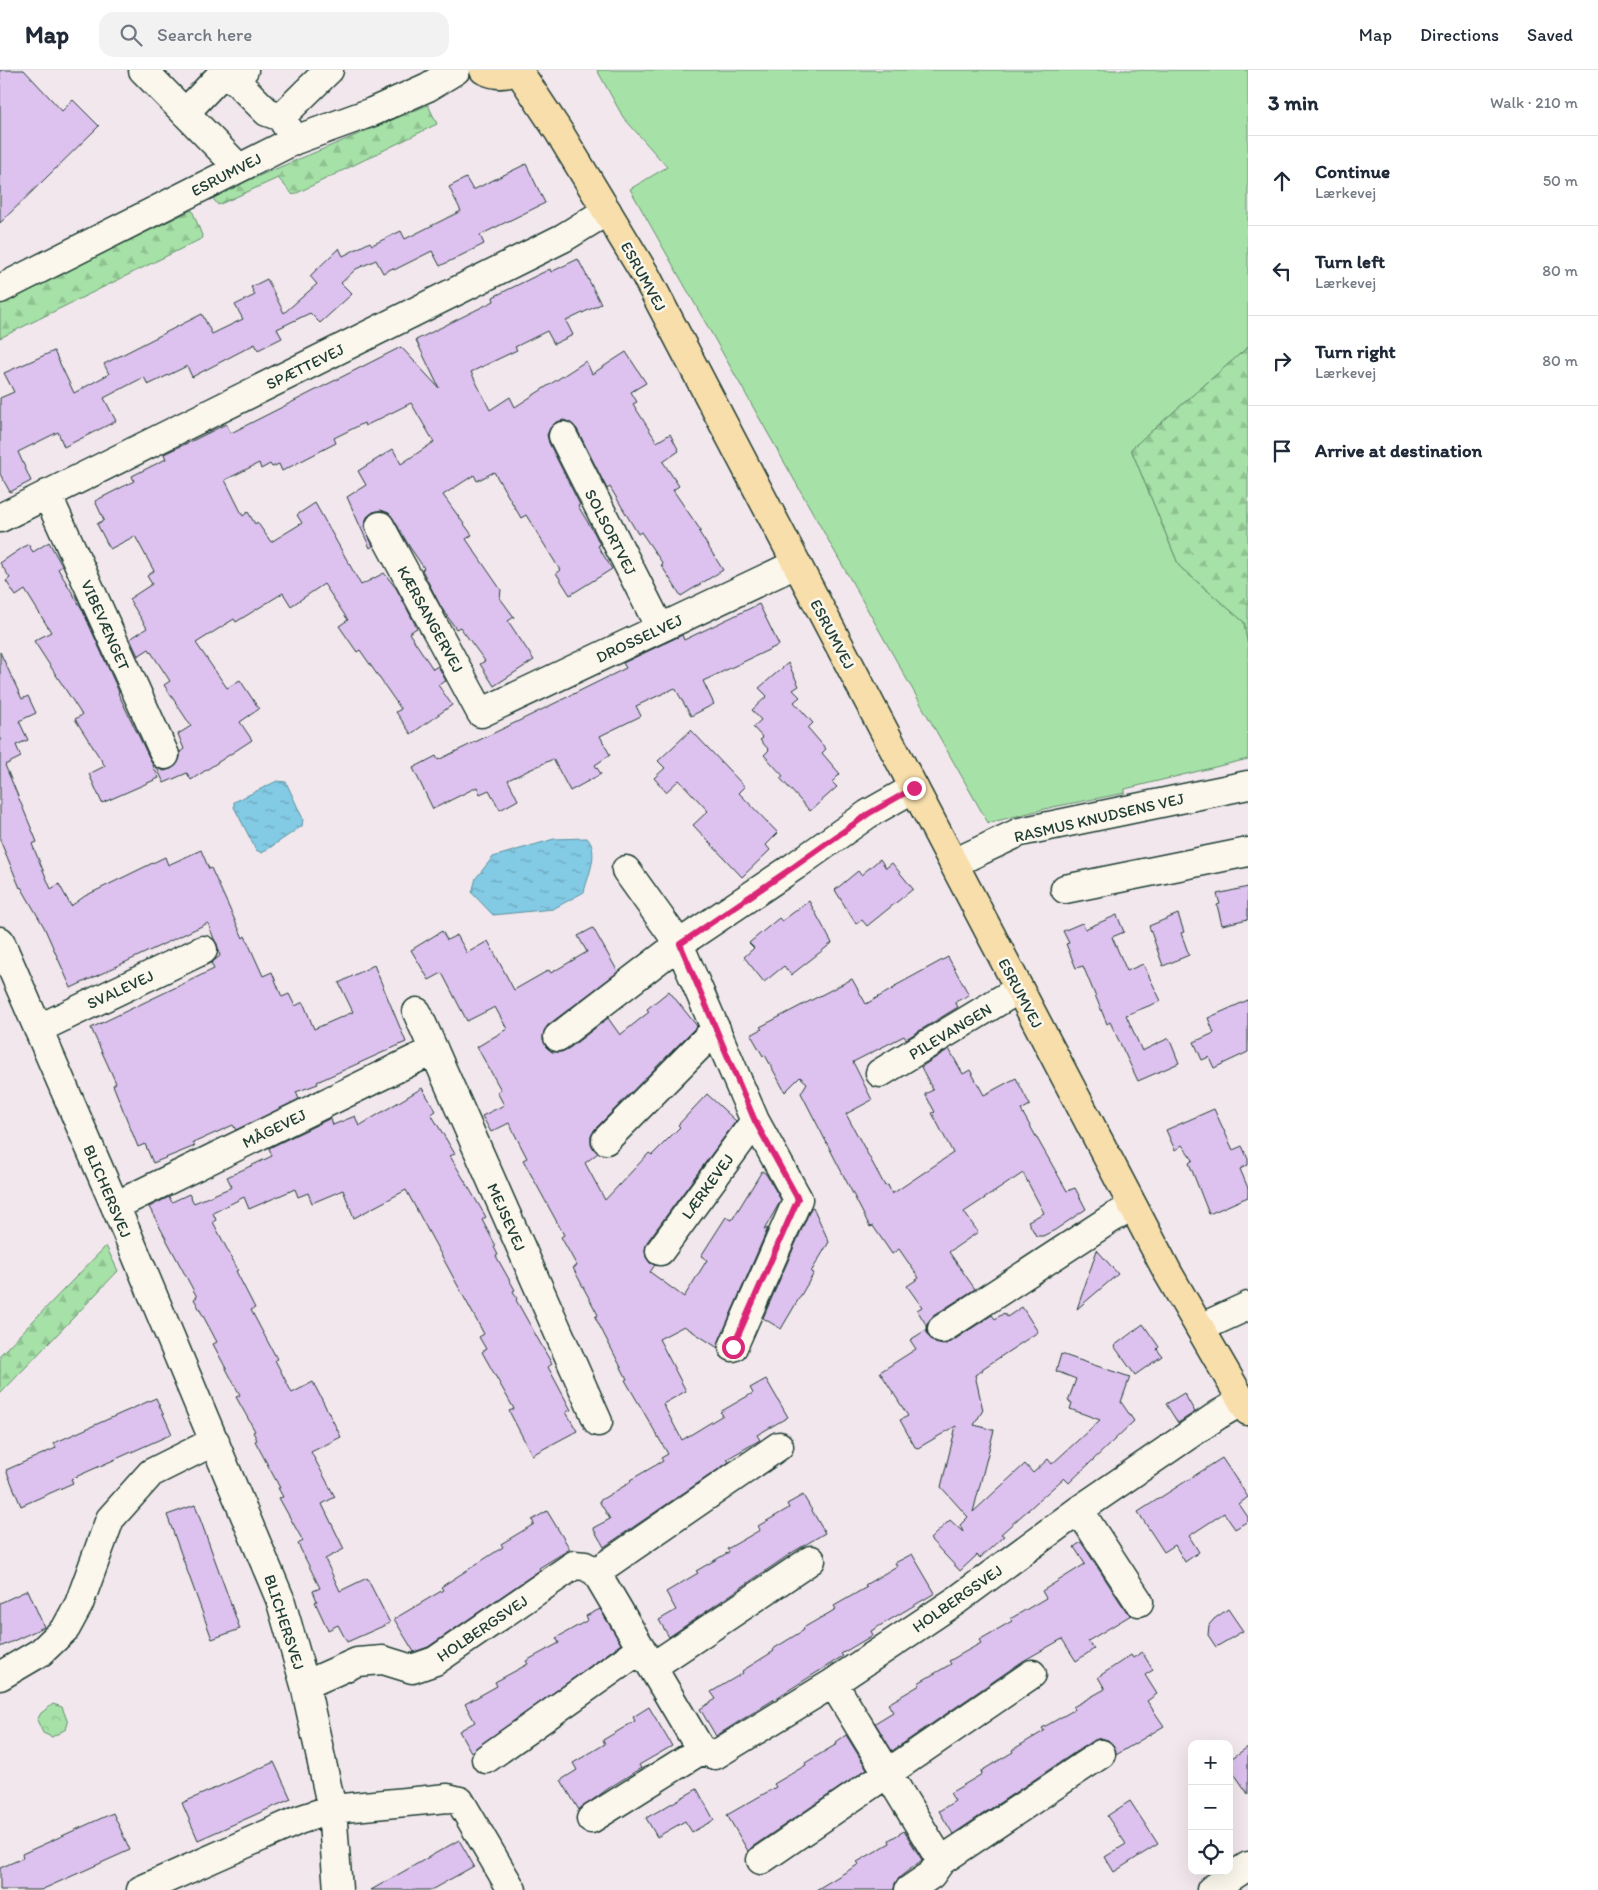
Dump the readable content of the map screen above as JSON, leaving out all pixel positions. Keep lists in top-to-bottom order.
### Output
{
  "streets": {
    "main road": ["ESRUMVEJ"],
    "street": [
      "SPÆTTEVEJ",
      "SOLSORTVEJ",
      "KÆRSANGERVEJ",
      "VIBEVÆNGET",
      "DROSSELVEJ",
      "RASMUS KNUDSENS VEJ",
      "SVALEVEJ",
      "PILEVANGEN",
      "MÅGEVEJ",
      "LÆRKEVEJ",
      "BLICHERSVEJ",
      "MEJSEVEJ",
      "HOLBERGSVEJ"
    ]
  },
  "crossings": [
    ["ESRUMVEJ", "SPÆTTEVEJ"],
    ["ESRUMVEJ", "DROSSELVEJ"],
    ["ESRUMVEJ", "RASMUS KNUDSENS VEJ"],
    ["ESRUMVEJ", "PILEVANGEN"],
    ["ESRUMVEJ", "HOLBERGSVEJ"],
    ["SPÆTTEVEJ", "VIBEVÆNGET"],
    ["SOLSORTVEJ", "DROSSELVEJ"],
    ["KÆRSANGERVEJ", "DROSSELVEJ"],
    ["SVALEVEJ", "BLICHERSVEJ"],
    ["MÅGEVEJ", "BLICHERSVEJ"],
    ["MÅGEVEJ", "MEJSEVEJ"],
    ["BLICHERSVEJ", "HOLBERGSVEJ"]
  ],
  "page": {
    "header": "Map",
    "search": "Search here",
    "nav": ["Map", "Directions", "Saved"],
    "heading": ["3 min", "Walk · 210 m"],
    "list": [
      ["Continue", "Lærkevej", "50 m"],
      ["Turn left", "Lærkevej", "80 m"],
      ["Turn right", "Lærkevej", "80 m"],
      "Arrive at destination"
    ],
    "map_buttons": ["+", "−"]
  }
}
